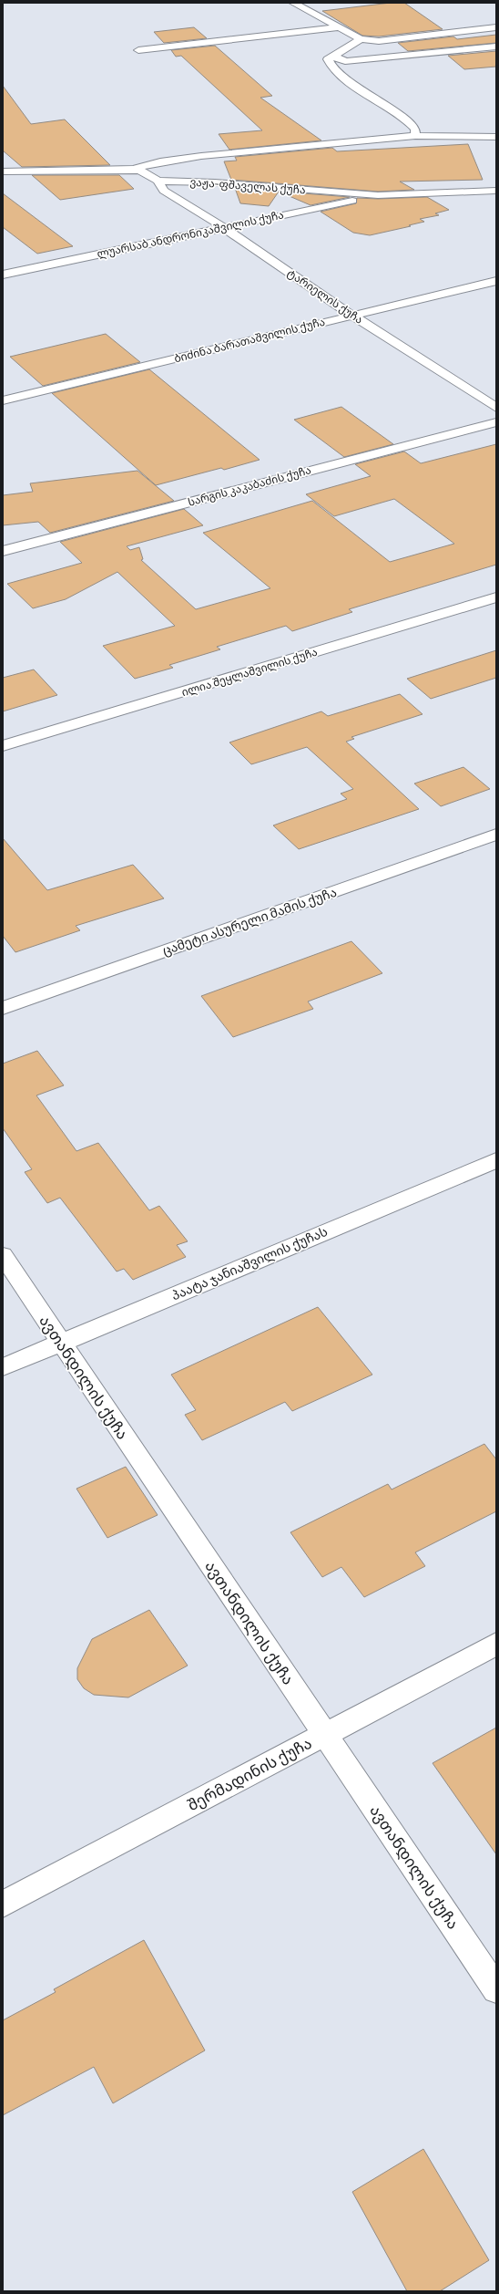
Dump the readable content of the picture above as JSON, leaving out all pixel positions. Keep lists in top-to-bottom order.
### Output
{
  "streets": {
    "street": [
      "ვაჟა-ფშაველას ქუჩა",
      "ლუარსაბ ანდრონიკაშვილის ქუჩა",
      "ტარიელის ქუჩა",
      "ბიძინა ბარათაშვილის ქუჩა",
      "სარგის კაკაბაძის ქუჩა",
      "ილია შეყლაშვილის ქუჩა",
      "ცამეტი ასურელი მამის ქუჩა",
      "პაატა ჯანიაშვილის ქუჩას",
      "ავთანდილის ქუჩა",
      "შერმადინის ქუჩა"
    ]
  },
  "crossings": [
    ["ვაჟა-ფშაველას ქუჩა", "ლუარსაბ ანდრონიკაშვილის ქუჩა"],
    ["ვაჟა-ფშაველას ქუჩა", "ტარიელის ქუჩა"],
    ["ლუარსაბ ანდრონიკაშვილის ქუჩა", "ტარიელის ქუჩა"],
    ["ტარიელის ქუჩა", "ბიძინა ბარათაშვილის ქუჩა"],
    ["პაატა ჯანიაშვილის ქუჩას", "ავთანდილის ქუჩა"],
    ["ავთანდილის ქუჩა", "შერმადინის ქუჩა"]
  ]
}
